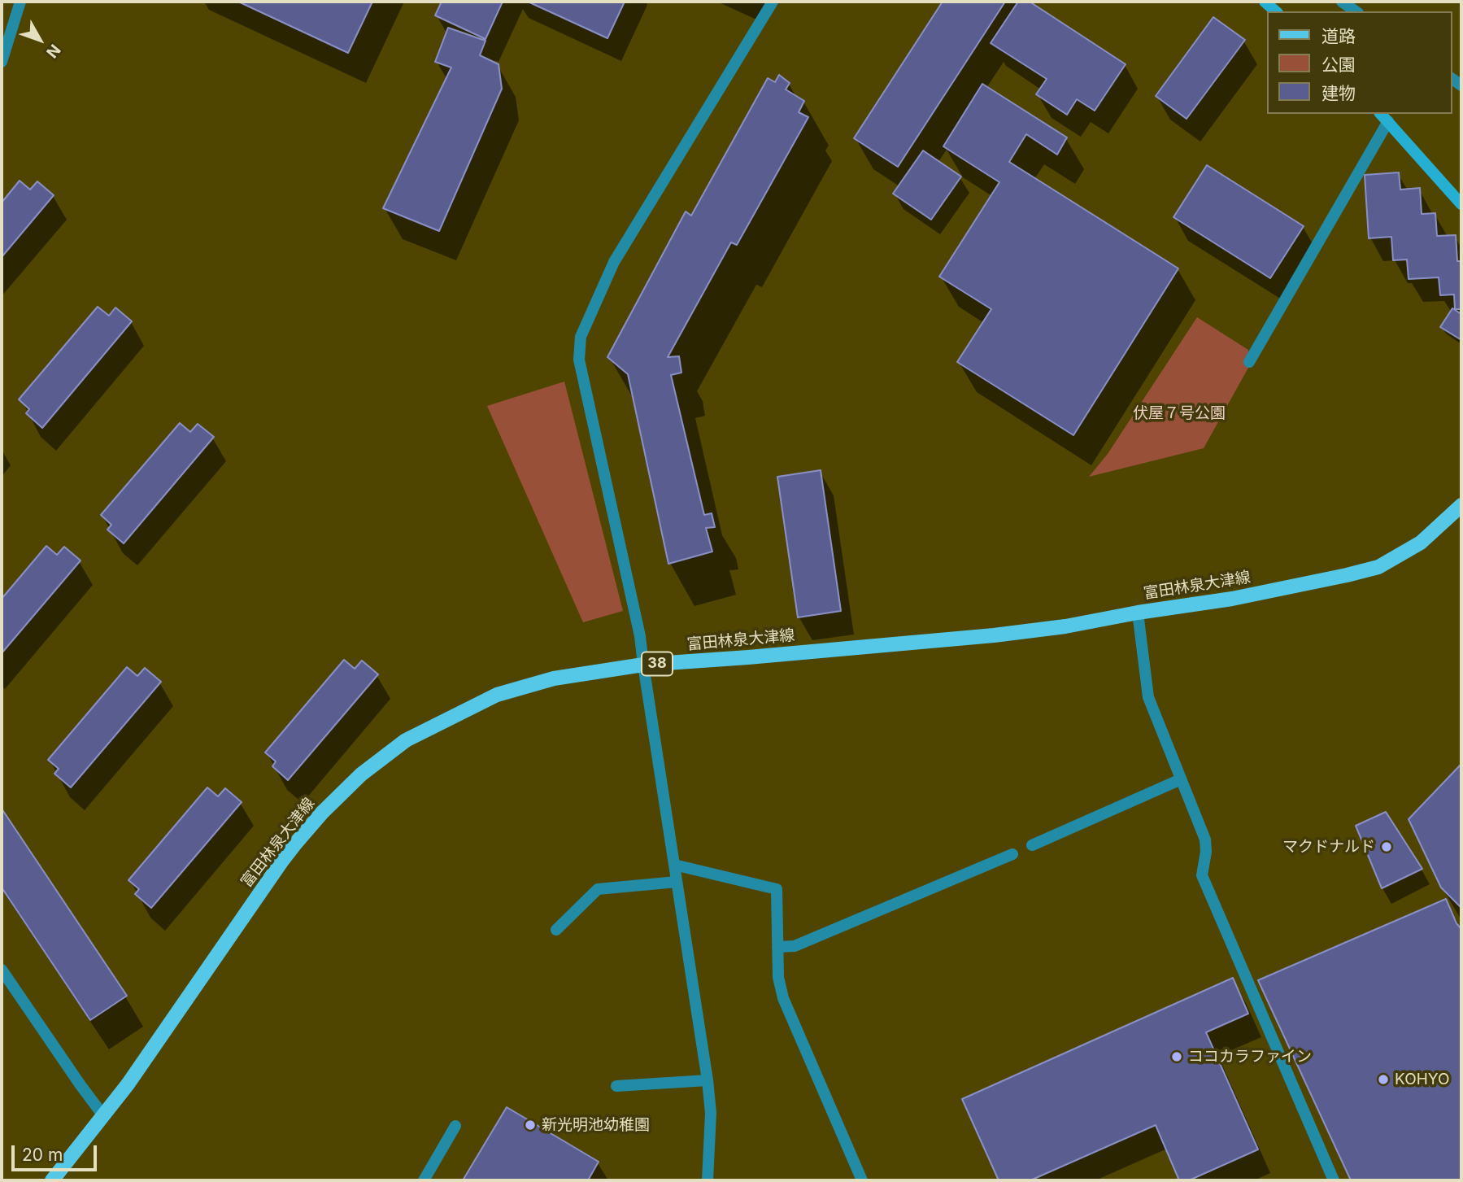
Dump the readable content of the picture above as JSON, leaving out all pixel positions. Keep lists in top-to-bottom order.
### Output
{
  "streets": {
    "main road": ["富田林泉大津線", "38"]
  },
  "parks": ["伏屋７号公園"],
  "places": [
    "マクドナルド",
    "ココカラファイン",
    "KOHYO",
    "新光明池幼稚園"
  ],
  "legend": ["道路", "公園", "建物"],
  "scale_bar": "20 m",
  "north": "bottom right"
}
